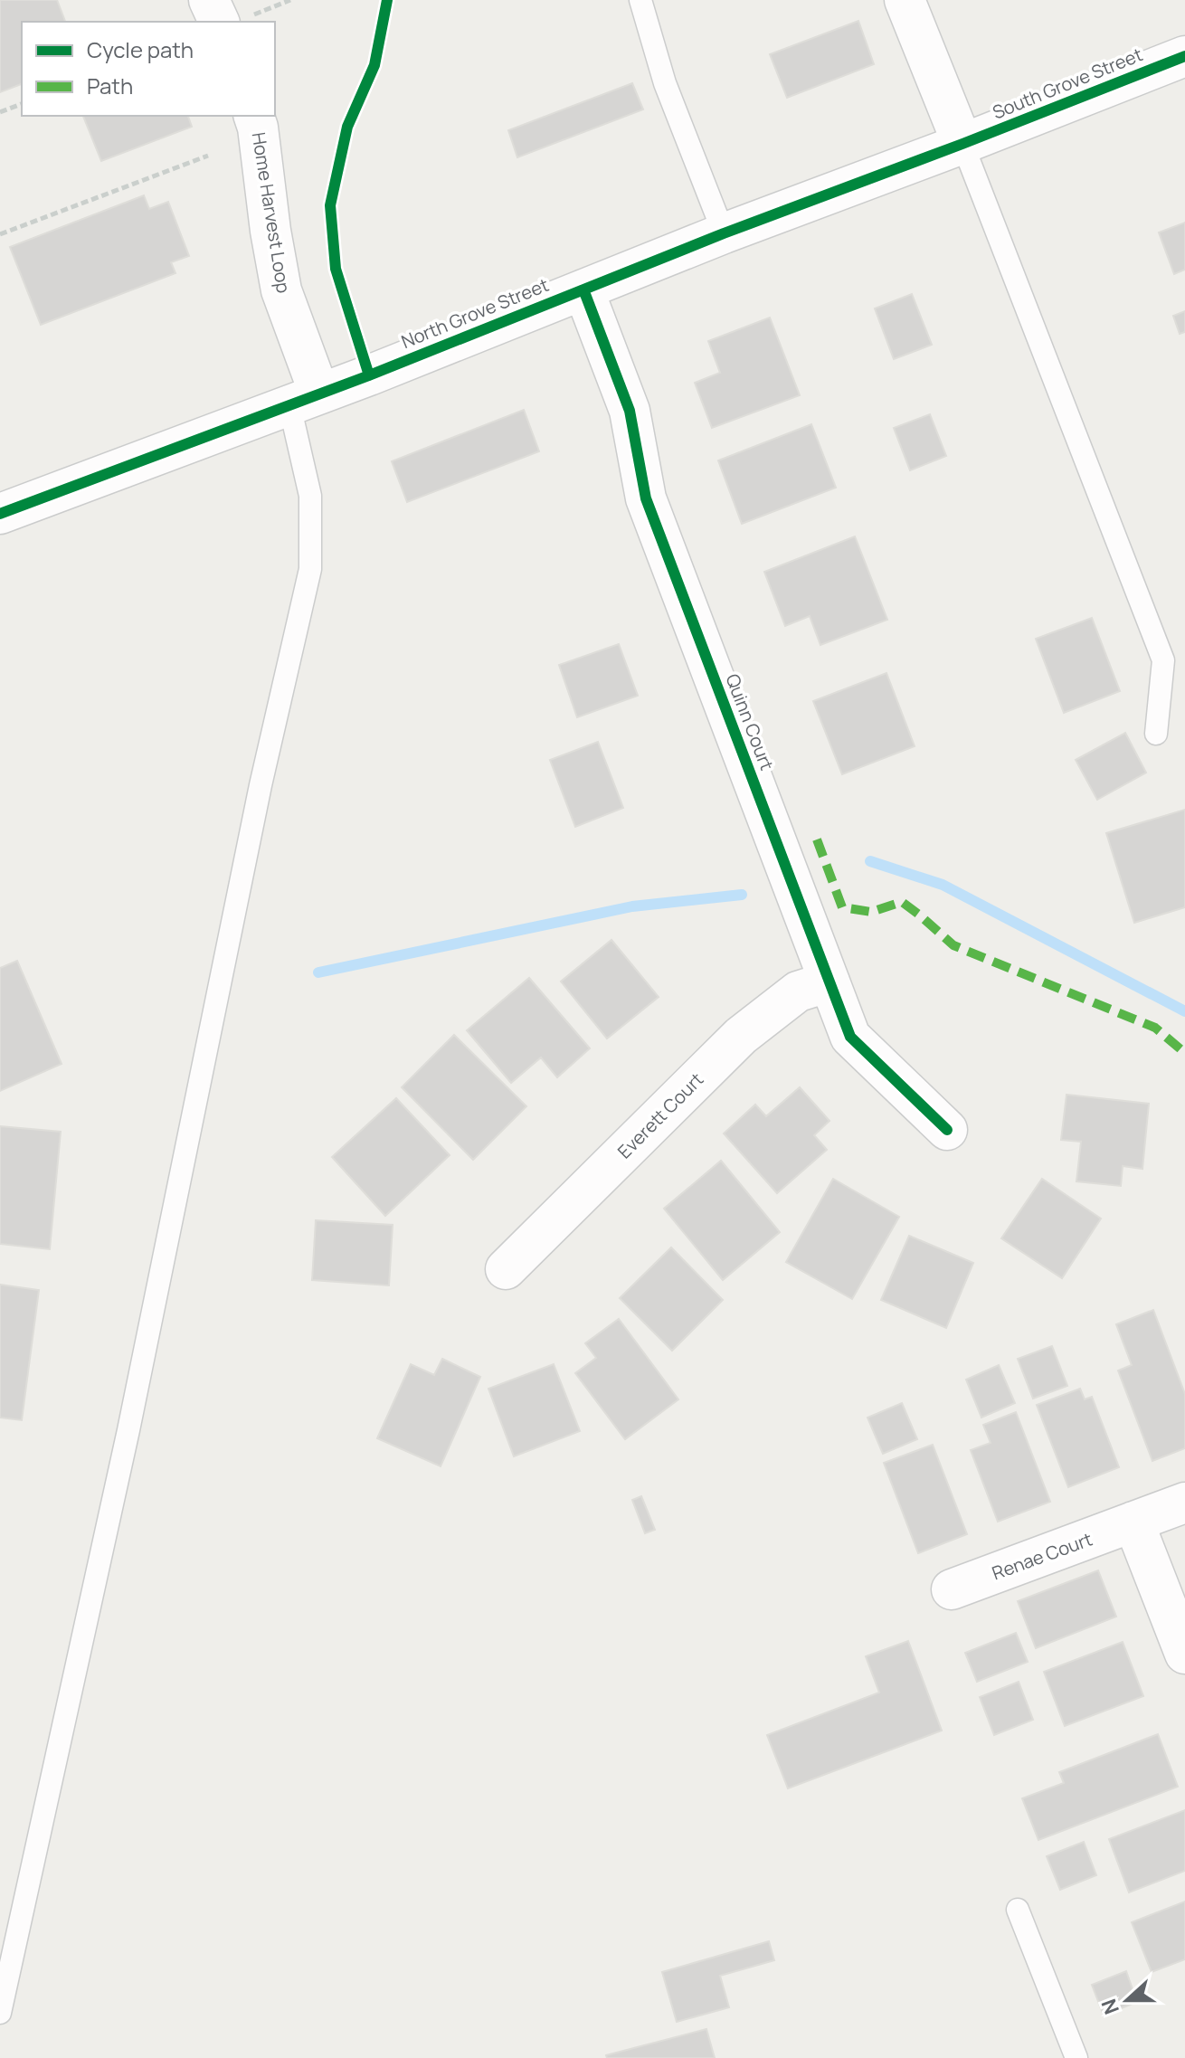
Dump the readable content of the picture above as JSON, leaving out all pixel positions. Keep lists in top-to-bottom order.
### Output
{
  "streets": {
    "street": [
      "South Grove Street",
      "Home Harvest Loop",
      "North Grove Street",
      "Quinn Court",
      "Everett Court",
      "Renae Court"
    ]
  },
  "crossings": [
    ["South Grove Street", "North Grove Street"],
    ["Home Harvest Loop", "North Grove Street"],
    ["North Grove Street", "Quinn Court"],
    ["Quinn Court", "Everett Court"]
  ],
  "legend": ["Cycle path", "Path"],
  "north": "left"
}
